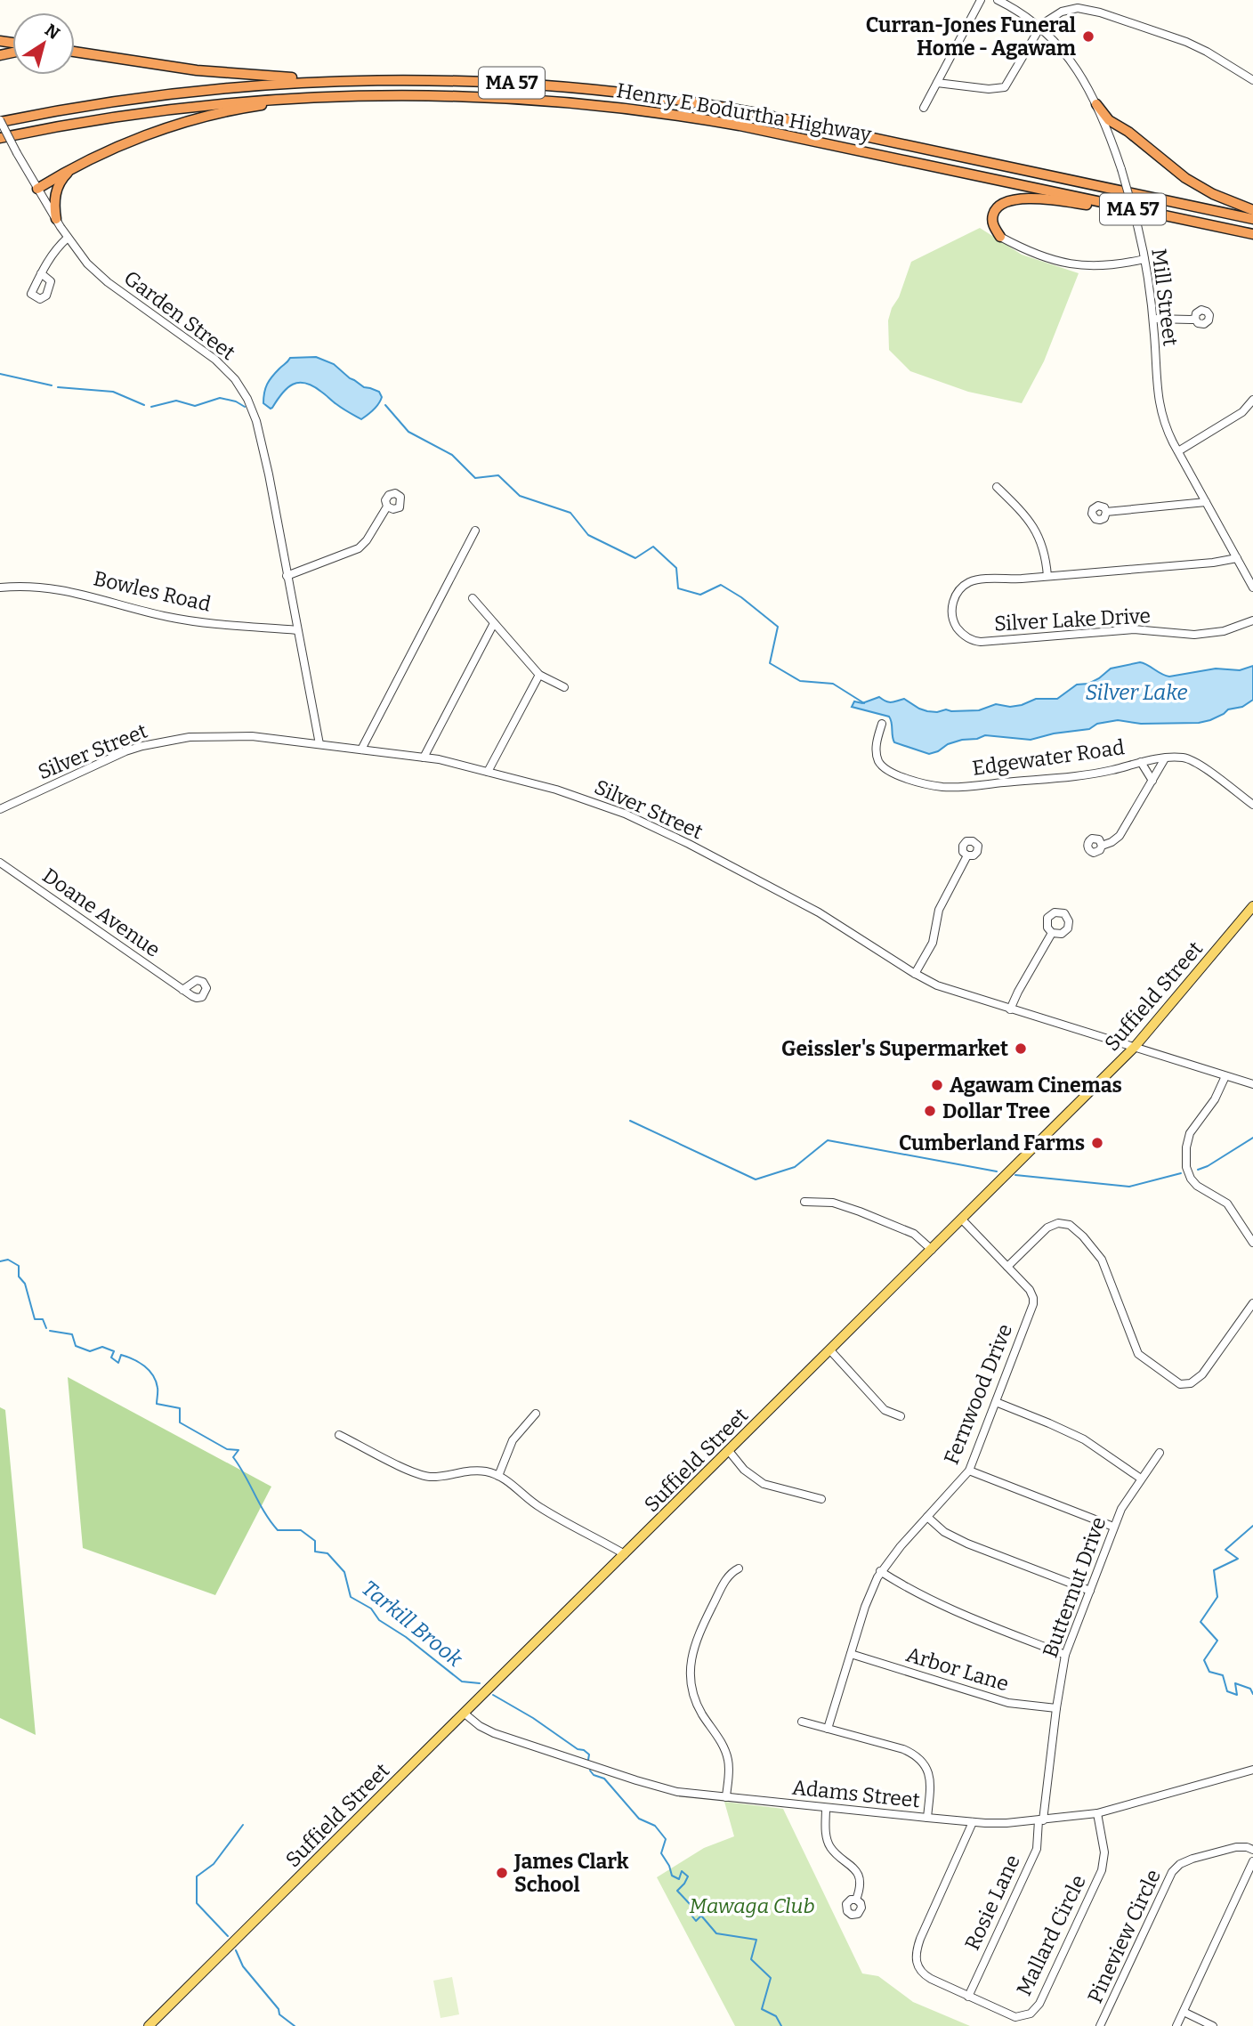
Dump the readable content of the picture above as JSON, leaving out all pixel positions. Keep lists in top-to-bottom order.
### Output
{
  "streets": {
    "highway": ["MA 57", "Henry E Bodurtha Highway"],
    "main road": ["Suffield Street"],
    "street": [
      "Mill Street",
      "Garden Street",
      "Bowles Road",
      "Silver Lake Drive",
      "Silver Street",
      "Edgewater Road",
      "Doane Avenue",
      "Fernwood Drive",
      "Butternut Drive",
      "Arbor Lane",
      "Adams Street",
      "Rosie Lane",
      "Mallard Circle",
      "Pineview Circle"
    ]
  },
  "crossings": [
    ["Henry E Bodurtha Highway", "Garden Street"],
    ["Mill Street", "Silver Lake Drive"],
    ["Garden Street", "Bowles Road"],
    ["Garden Street", "Silver Street"],
    ["Silver Street", "Suffield Street"],
    ["Suffield Street", "Adams Street"],
    ["Fernwood Drive", "Arbor Lane"],
    ["Butternut Drive", "Arbor Lane"],
    ["Butternut Drive", "Adams Street"],
    ["Butternut Drive", "Rosie Lane"],
    ["Adams Street", "Rosie Lane"],
    ["Adams Street", "Mallard Circle"],
    ["Rosie Lane", "Mallard Circle"]
  ],
  "water": ["Silver Lake", "Tarkill Brook"],
  "parks": ["Mawaga Club"],
  "places": [
    "Curran-Jones Funeral Home - Agawam",
    "Geissler's Supermarket",
    "Agawam Cinemas",
    "Dollar Tree",
    "Cumberland Farms",
    "James Clark School"
  ],
  "north": "top right"
}
